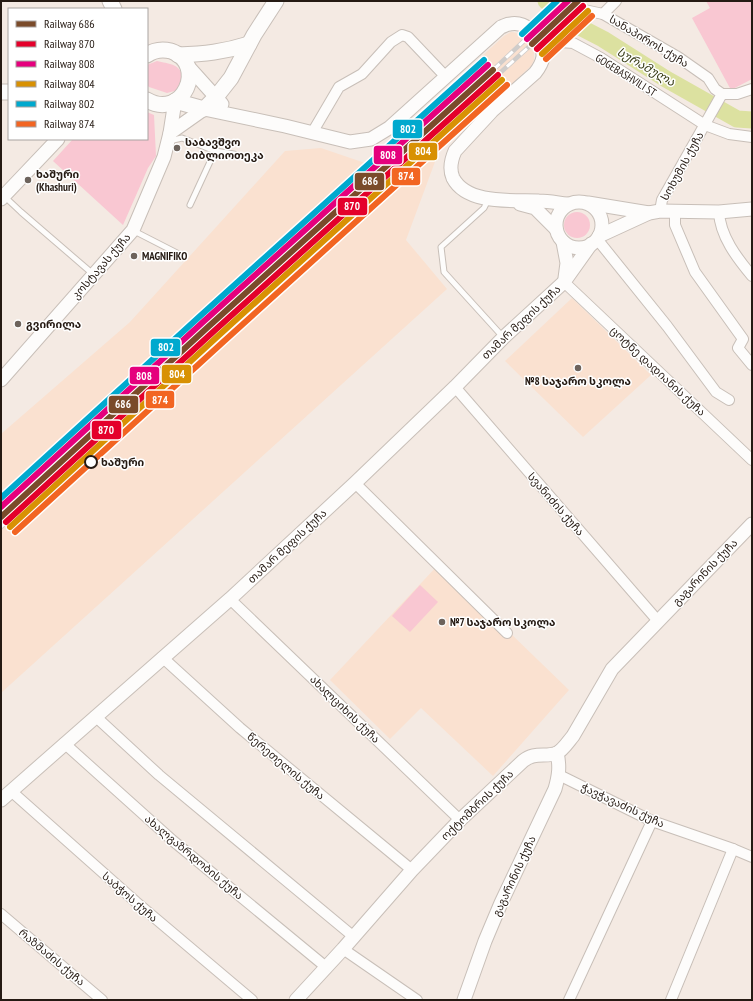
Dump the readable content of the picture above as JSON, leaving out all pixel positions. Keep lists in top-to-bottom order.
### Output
{
  "streets": {
    "street": [
      "სანაპიროს ქუჩა",
      "GOGEBASHVILI ST",
      "სოხუმის ქუჩა",
      "კოსტავას ქუჩა",
      "თამარ მეფის ქუჩა",
      "ცოტნე დადიანის ქუჩა",
      "სვანიძის ქუჩა",
      "გაგარინის ქუჩა",
      "ახალციხის ქუჩა",
      "წერეთელის ქუჩა",
      "ოქტომბრის ქუჩა",
      "ჭავჭავაძის ქუჩა",
      "ახალგაზრდობის ქუჩა",
      "საბჭოს ქუჩა",
      "რაზმაძის ქუჩა"
    ]
  },
  "crossings": [
    ["სანაპიროს ქუჩა", "სოხუმის ქუჩა"],
    ["GOGEBASHVILI ST", "სოხუმის ქუჩა"],
    ["თამარ მეფის ქუჩა", "ცოტნე დადიანის ქუჩა"],
    ["თამარ მეფის ქუჩა", "სვანიძის ქუჩა"],
    ["თამარ მეფის ქუჩა", "ახალციხის ქუჩა"],
    ["თამარ მეფის ქუჩა", "წერეთელის ქუჩა"],
    ["თამარ მეფის ქუჩა", "ახალგაზრდობის ქუჩა"],
    ["თამარ მეფის ქუჩა", "საბჭოს ქუჩა"],
    ["სვანიძის ქუჩა", "გაგარინის ქუჩა"],
    ["გაგარინის ქუჩა", "ოქტომბრის ქუჩა"],
    ["გაგარინის ქუჩა", "ჭავჭავაძის ქუჩა"],
    ["ახალციხის ქუჩა", "ოქტომბრის ქუჩა"],
    ["წერეთელის ქუჩა", "ოქტომბრის ქუჩა"],
    ["ოქტომბრის ქუჩა", "ახალგაზრდობის ქუჩა"]
  ],
  "water": ["სურამულა"],
  "places": [
    "საბავშვო ბიბლიოთეკა",
    "ხაშური (Khashuri)",
    "MAGNIFIKO",
    "გვირილა",
    "№8 საჯარო სკოლა",
    "ხაშური",
    "№7 საჯარო სკოლა"
  ],
  "lines": [
    "rail line 686",
    "rail line 808",
    "rail line 802",
    "rail line 870",
    "rail line 804",
    "rail line 874"
  ],
  "legend": [
    "Railway 686",
    "Railway 870",
    "Railway 808",
    "Railway 804",
    "Railway 802",
    "Railway 874"
  ]
}
